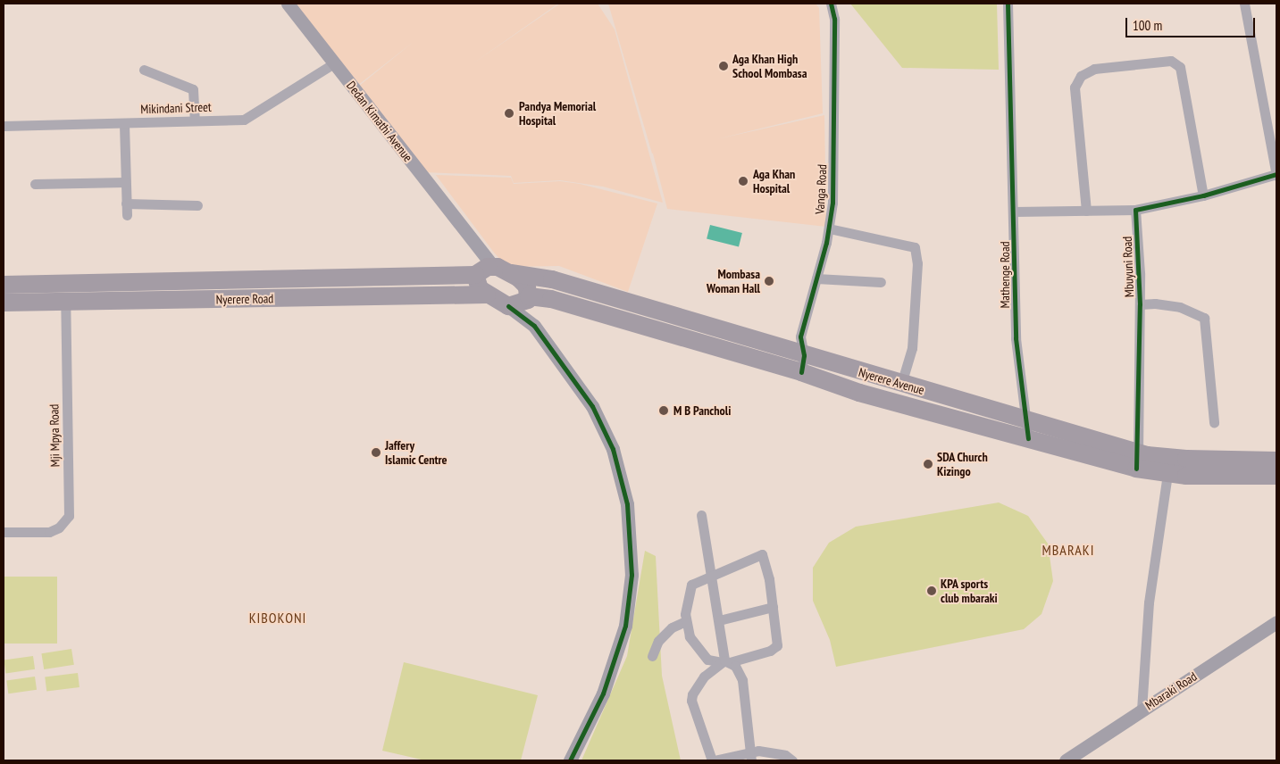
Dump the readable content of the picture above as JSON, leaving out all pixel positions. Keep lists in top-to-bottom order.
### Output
{
  "streets": {
    "highway": ["Nyerere Road", "Nyerere Avenue"],
    "street": [
      "Mikindani Street",
      "Dedan Kimathi Avenue",
      "Vanga Road",
      "Mbuyuni Road",
      "Mathenge Road",
      "Mji Mpya Road",
      "Mbaraki Road"
    ]
  },
  "crossings": [
    ["Mikindani Street", "Dedan Kimathi Avenue"],
    ["Dedan Kimathi Avenue", "Nyerere Road"],
    ["Vanga Road", "Nyerere Avenue"],
    ["Mbuyuni Road", "Nyerere Avenue"],
    ["Mathenge Road", "Nyerere Avenue"],
    ["Nyerere Road", "Mji Mpya Road"]
  ],
  "districts": ["MBARAKI", "KIBOKONI"],
  "places": [
    "Aga Khan High School Mombasa",
    "Pandya Memorial Hospital",
    "Aga Khan Hospital",
    "Mombasa Woman Hall",
    "M B Pancholi",
    "Jaffery Islamic Centre",
    "SDA Church Kizingo",
    "KPA sports club mbaraki"
  ],
  "scale_bar": "100 m"
}
